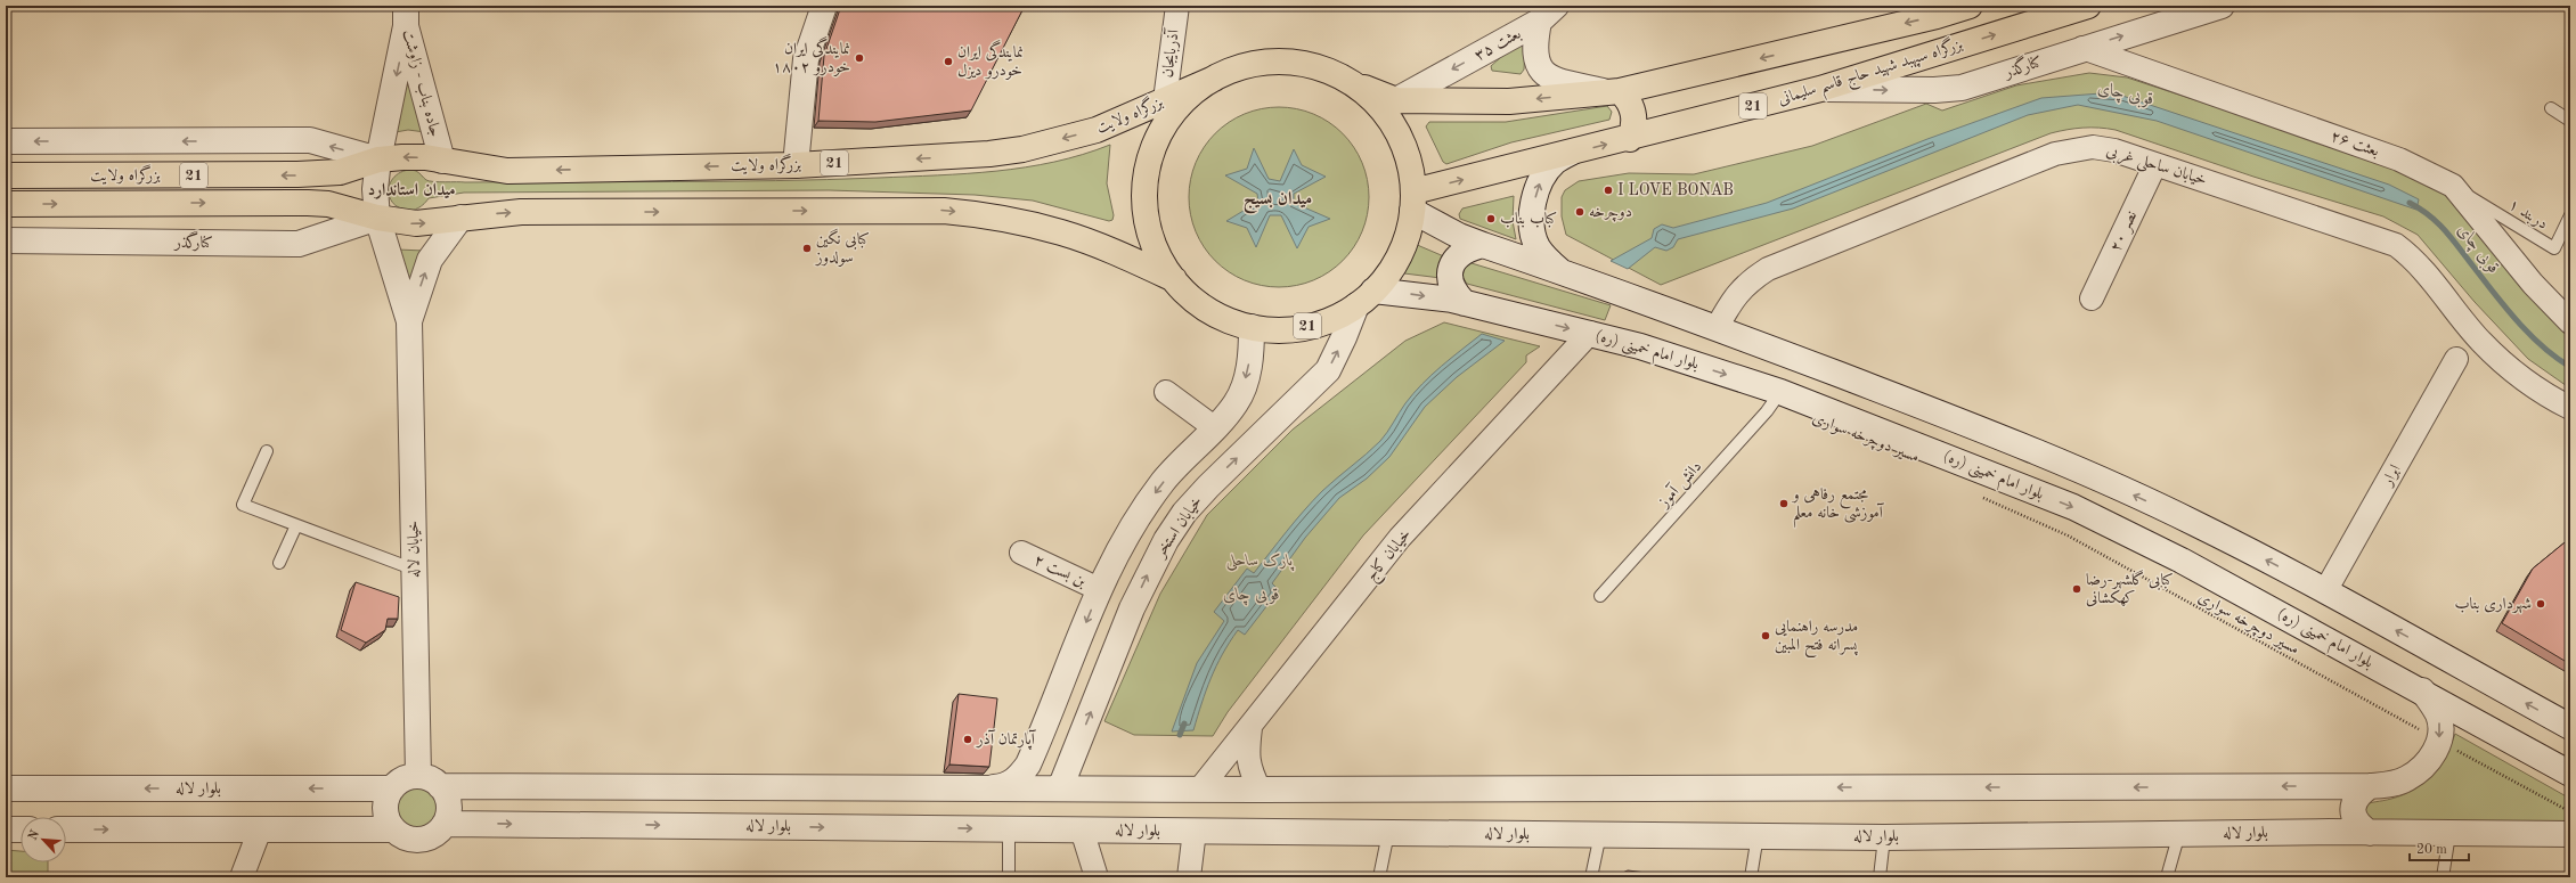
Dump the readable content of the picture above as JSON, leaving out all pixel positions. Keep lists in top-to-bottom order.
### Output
{
  "streets": {
    "highway": ["بزرگراه سپهبد شهید حاج قاسم سلیمانی", "21", "بزرگراه ولایت"],
    "street": [
      "بعثت ۳۵",
      "آذربایجان",
      "کنارگذر",
      "جاده بناب - زاوشت",
      "بعثت ۲۶",
      "خیابان ساحلی غربی",
      "نصر ۲۰",
      "بلوار امام خمینی (ره)",
      "ابرار",
      "خیابان استخر",
      "خیابان لاله",
      "خیابان کاج",
      "بن بست ۲",
      "بلوار لاله"
    ],
    "lane": ["دربند ۱", "دانش آموز"],
    "path": ["مسیر دوچرخه سواری"]
  },
  "crossings": [
    ["بعثت ۳۵", "21"],
    ["آذربایجان", "بزرگراه ولایت"],
    ["کنارگذر", "بزرگراه سپهبد شهید حاج قاسم سلیمانی"],
    ["کنارگذر", "21"],
    ["کنارگذر", "بزرگراه ولایت"],
    ["کنارگذر", "بعثت ۲۶"],
    ["کنارگذر", "خیابان لاله"],
    ["بزرگراه سپهبد شهید حاج قاسم سلیمانی", "21"],
    ["جاده بناب - زاوشت", "21"],
    ["جاده بناب - زاوشت", "بزرگراه ولایت"],
    ["جاده بناب - زاوشت", "خیابان لاله"],
    ["21", "بزرگراه ولایت"],
    ["21", "بلوار امام خمینی (ره)"],
    ["21", "خیابان استخر"],
    ["21", "خیابان لاله"],
    ["بزرگراه ولایت", "خیابان لاله"],
    ["بعثت ۲۶", "دربند ۱"],
    ["خیابان ساحلی غربی", "نصر ۲۰"],
    ["بلوار امام خمینی (ره)", "دانش آموز"],
    ["بلوار امام خمینی (ره)", "خیابان استخر"],
    ["بلوار امام خمینی (ره)", "خیابان کاج"],
    ["خیابان لاله", "بلوار لاله"]
  ],
  "one_way": ["بعثت ۳۵", "کنارگذر"],
  "districts": ["میدان استاندارد", "میدان بسیج"],
  "water": ["قوبی چای"],
  "parks": ["پارک ساحلی"],
  "places": [
    "نمایندگی ایران خودرو ۱۸۰۲",
    "نمایندگی ایران خودرو دیزل",
    "I LOVE BONAB",
    "دوچرخه",
    "کباب بناب",
    "کبابی نگین سولدوز",
    "مجتمع رفاهی و آموزشی خانه معلم",
    "کبابی گلشهر-رضا کهکشانی",
    "شهرداری بناب",
    "مدرسه راهنمایی پسرانه فتح المبین",
    "آپارتمان آذر"
  ],
  "scale_bar": "20 m",
  "north": "top left"
}
